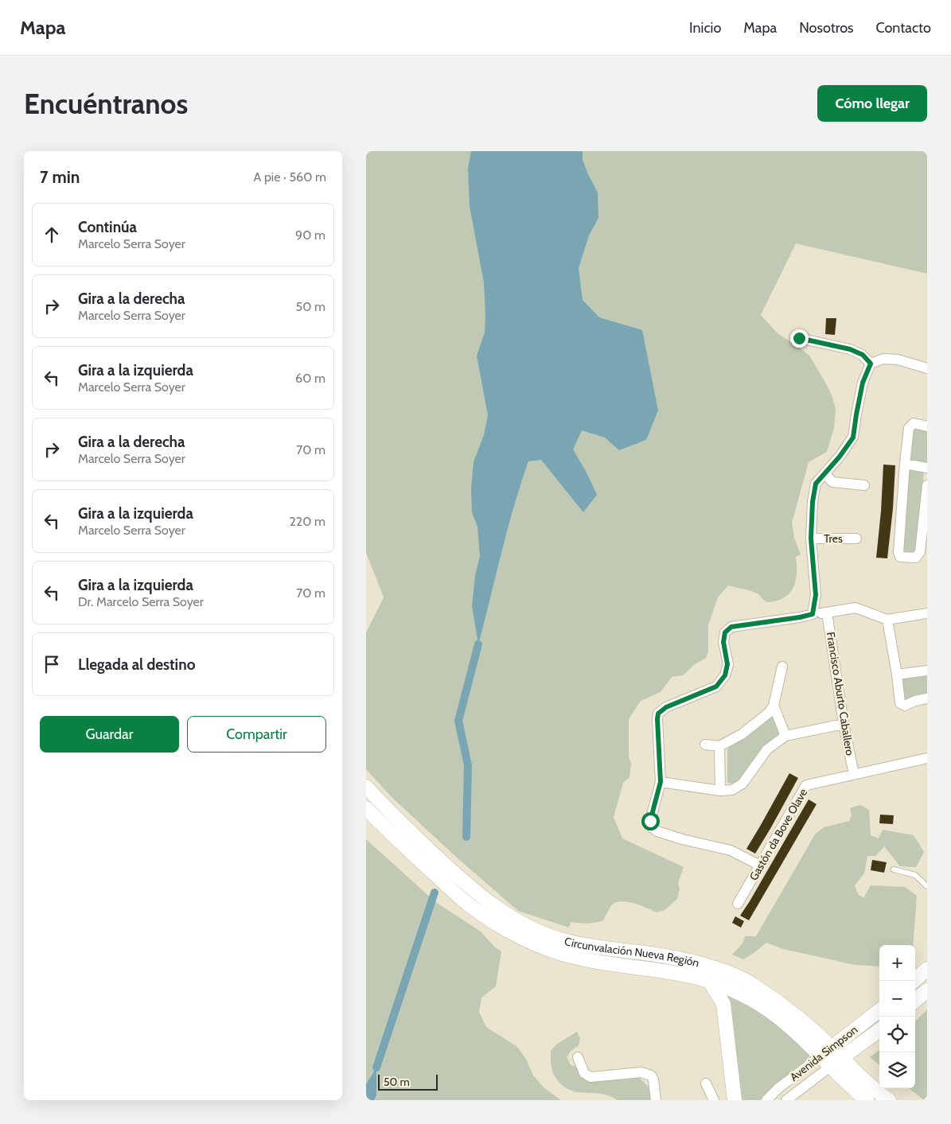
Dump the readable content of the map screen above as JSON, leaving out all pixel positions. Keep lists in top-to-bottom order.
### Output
{
  "streets": {
    "main road": ["Circunvalación Nueva Región", "Avenida Simpson"],
    "street": ["Tres", "Francisco Aburto Caballero", "Gastón da Bove Olave"]
  },
  "crossings": [
    ["Francisco Aburto Caballero", "Gastón da Bove Olave"],
    ["Circunvalación Nueva Región", "Avenida Simpson"]
  ],
  "scale_bar": "50 m",
  "page": {
    "header": "Mapa",
    "nav": [
      "Inicio",
      "Mapa",
      "Nosotros",
      "Contacto"
    ],
    "buttons": [
      "Cómo llegar",
      ["Guardar", "Compartir"]
    ],
    "title": "Encuéntranos",
    "heading": ["7 min", "A pie · 560 m"],
    "list": [
      ["Continúa", "Marcelo Serra Soyer", "90 m"],
      ["Gira a la derecha", "Marcelo Serra Soyer", "50 m"],
      ["Gira a la izquierda", "Marcelo Serra Soyer", "60 m"],
      ["Gira a la derecha", "Marcelo Serra Soyer", "70 m"],
      ["Gira a la izquierda", "Marcelo Serra Soyer", "220 m"],
      ["Gira a la izquierda", "Dr. Marcelo Serra Soyer", "70 m"],
      "Llegada al destino"
    ],
    "map_buttons": ["+", "−"],
    "scale": "50 m"
  }
}
